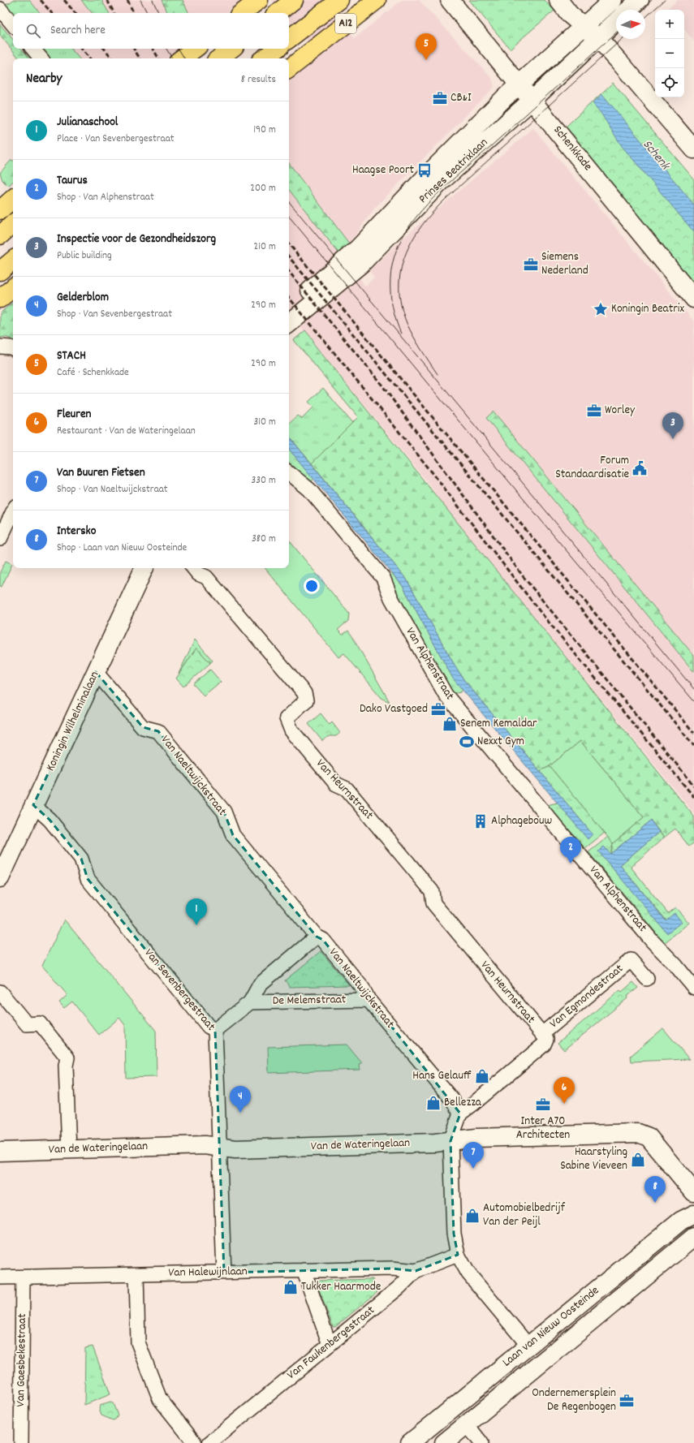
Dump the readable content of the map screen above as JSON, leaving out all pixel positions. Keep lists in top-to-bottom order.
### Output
{
  "streets": {
    "main road": ["A12"],
    "street": [
      "Schenkkade",
      "Prinses Beatrixlaan",
      "Van Alphenstraat",
      "Koningin Wilhelminalaan",
      "Van Naeltwijckstraat",
      "Van Heurnstraat",
      "Van Sevenbergestraat",
      "Van Egmondestraat",
      "De Melemstraat",
      "Van de Wateringelaan",
      "Van Halewijnlaan",
      "Laan van Nieuw Oosteinde",
      "Van Faukenbergestraat",
      "Van Gaesbekestraat"
    ]
  },
  "crossings": [
    ["Schenkkade", "Prinses Beatrixlaan"],
    ["Koningin Wilhelminalaan", "Van Naeltwijckstraat"],
    ["Koningin Wilhelminalaan", "Van Sevenbergestraat"],
    ["Van Naeltwijckstraat", "Van Egmondestraat"],
    ["Van Naeltwijckstraat", "De Melemstraat"],
    ["Van Heurnstraat", "Van Egmondestraat"],
    ["Van Sevenbergestraat", "Van de Wateringelaan"],
    ["Van Sevenbergestraat", "Van Halewijnlaan"],
    ["Van Halewijnlaan", "Van Faukenbergestraat"],
    ["Van Halewijnlaan", "Van Gaesbekestraat"]
  ],
  "water": ["Schenk"],
  "places": {
    "office": [
      "CB&I",
      "Siemens Nederland",
      "Worley",
      "Dako Vastgoed",
      "Inter A70 Architecten",
      "Ondernemersplein De Regenbogen"
    ],
    "bus stop": ["Haagse Poort"],
    "place": ["Koningin Beatrix"],
    "public building": ["Forum Standaardisatie"],
    "shop": [
      "Senem Kemaldar",
      "Hans Gelauff",
      "Bellezza",
      "Haarstyling Sabine Vieveen",
      "Automobielbedrijf Van der Peijl",
      "Tukker Haarmode"
    ],
    "sports": ["Nexxt Gym"],
    "building": ["Alphagebouw"]
  },
  "north": "right",
  "page": {
    "map_buttons": ["+", "−"],
    "search": "Search here",
    "pins": [
      "5",
      "3",
      "2",
      "1",
      "6",
      "4",
      "7",
      "8"
    ],
    "heading": ["Nearby", "8 results"],
    "list": [
      {
        "mark": "1",
        "name": "Julianaschool",
        "note": "Place · Van Sevenbergestraat",
        "value": "190 m"
      },
      {
        "mark": "2",
        "name": "Taurus",
        "note": "Shop · Van Alphenstraat",
        "value": "200 m"
      },
      {
        "mark": "3",
        "name": "Inspectie voor de Gezondheidszorg",
        "note": "Public building",
        "value": "210 m"
      },
      {
        "mark": "4",
        "name": "Gelderblom",
        "note": "Shop · Van Sevenbergestraat",
        "value": "290 m"
      },
      {
        "mark": "5",
        "name": "STACH",
        "note": "Café · Schenkkade",
        "value": "290 m"
      },
      {
        "mark": "6",
        "name": "Fleuren",
        "note": "Restaurant · Van de Wateringelaan",
        "value": "310 m"
      },
      {
        "mark": "7",
        "name": "Van Buuren Fietsen",
        "note": "Shop · Van Naeltwijckstraat",
        "value": "330 m"
      },
      {
        "mark": "8",
        "name": "Intersko",
        "note": "Shop · Laan van Nieuw Oosteinde",
        "value": "380 m"
      }
    ]
  }
}
